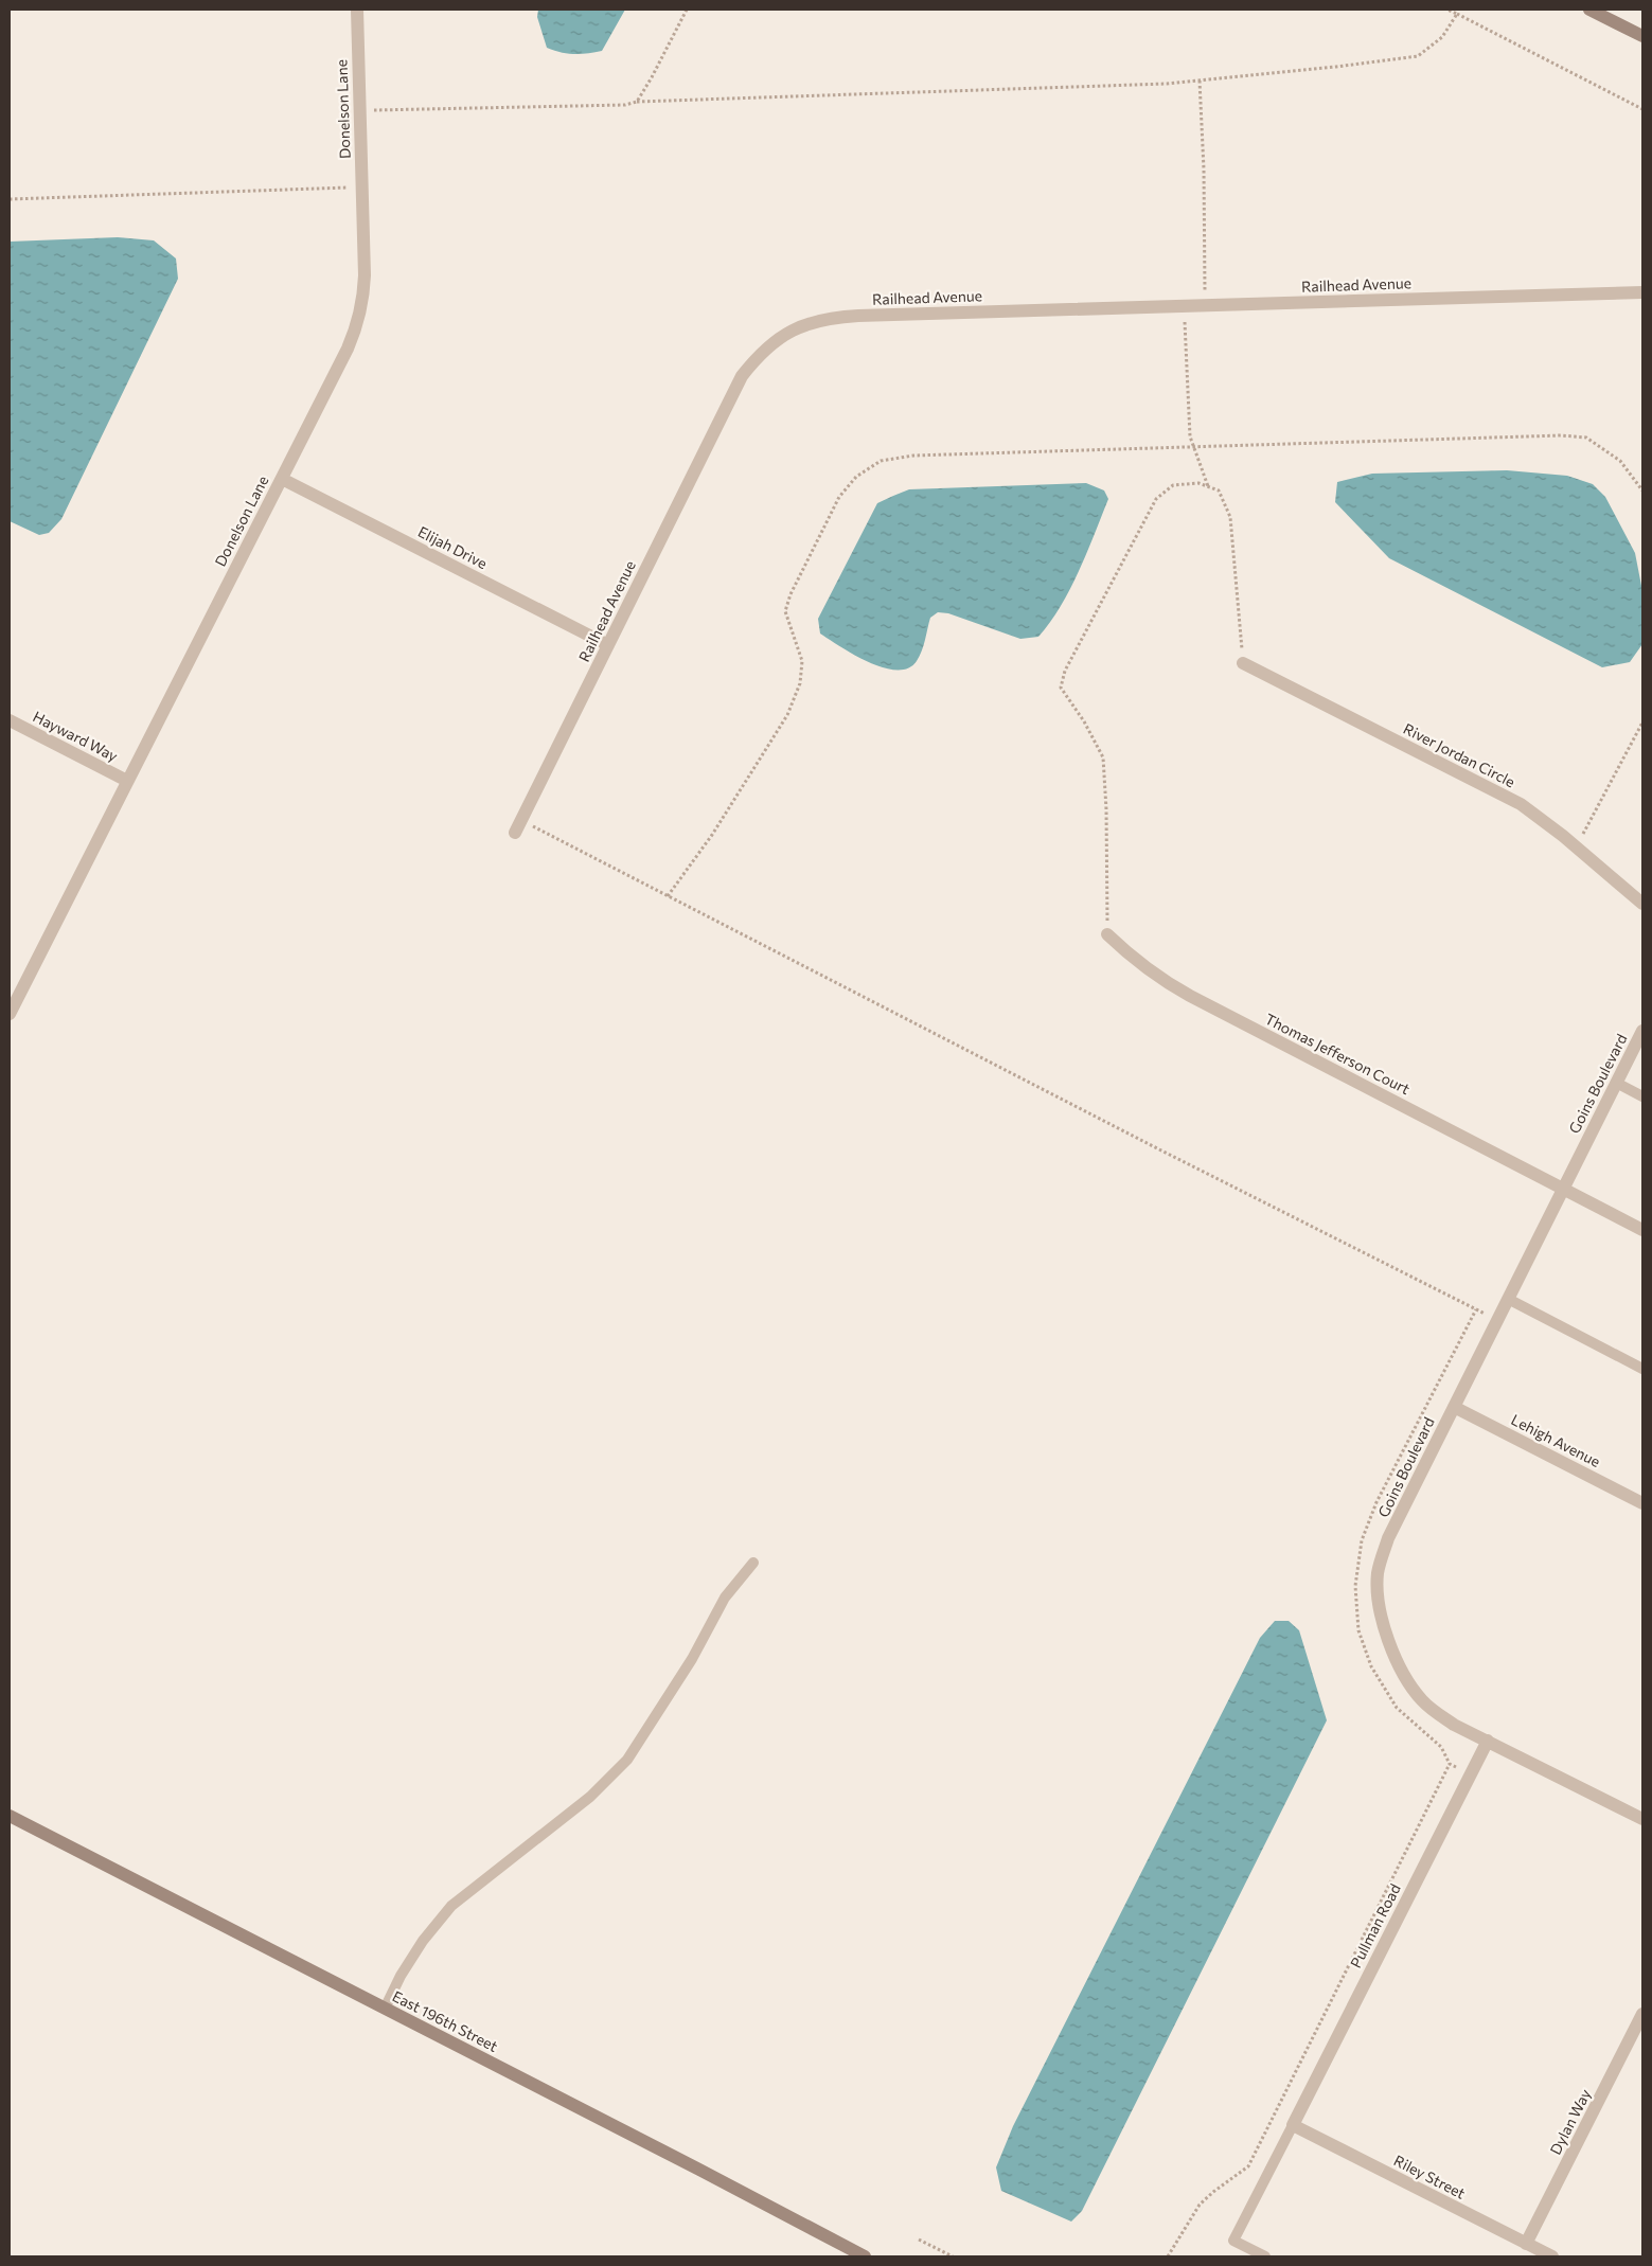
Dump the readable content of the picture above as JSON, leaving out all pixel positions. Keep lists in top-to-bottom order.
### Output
{
  "streets": {
    "street": [
      "Donelson Lane",
      "Railhead Avenue",
      "Elijah Drive",
      "Hayward Way",
      "River Jordan Circle",
      "Thomas Jefferson Court",
      "Goins Boulevard",
      "Lehigh Avenue",
      "Pullman Road",
      "East 196th Street",
      "Dylan Way",
      "Riley Street"
    ]
  },
  "crossings": [
    ["Donelson Lane", "Elijah Drive"],
    ["Donelson Lane", "Hayward Way"],
    ["Railhead Avenue", "Elijah Drive"],
    ["Thomas Jefferson Court", "Goins Boulevard"],
    ["Goins Boulevard", "Lehigh Avenue"],
    ["Goins Boulevard", "Pullman Road"],
    ["Pullman Road", "Riley Street"],
    ["Dylan Way", "Riley Street"]
  ]
}
